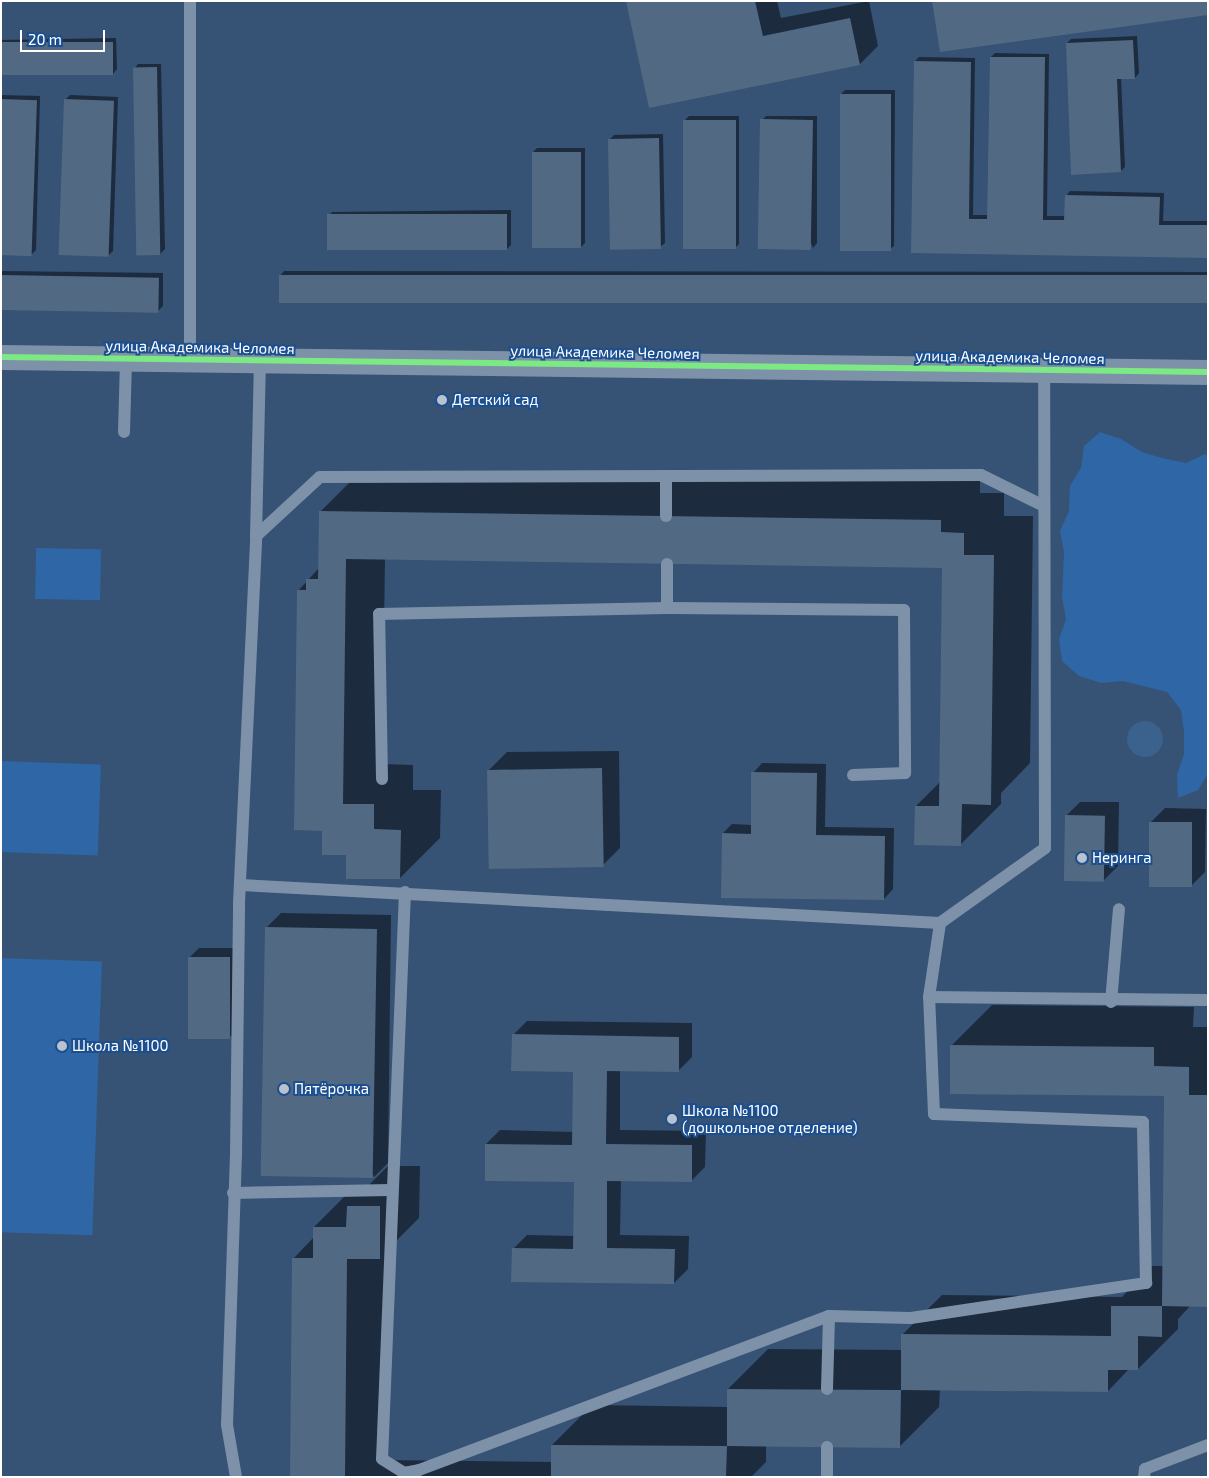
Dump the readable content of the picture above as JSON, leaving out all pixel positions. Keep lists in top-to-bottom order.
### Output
{
  "streets": {
    "street": ["улица Академика Челомея"]
  },
  "places": [
    "Детский сад",
    "Неринга",
    "Школа №1100",
    "Пятёрочка",
    "Школа №1100 (дошкольное отделение)"
  ],
  "scale_bar": "20 m"
}
